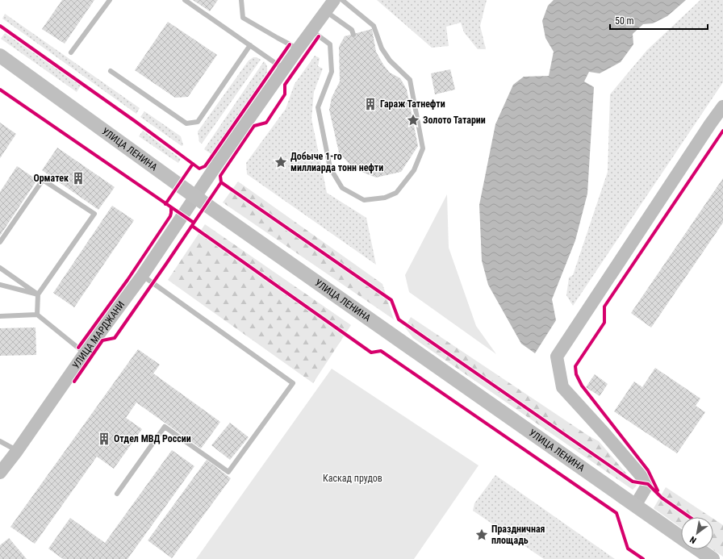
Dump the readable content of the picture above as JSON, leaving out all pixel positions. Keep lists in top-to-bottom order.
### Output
{
  "streets": {
    "main road": ["УЛИЦА ЛЕНИНА"],
    "street": ["УЛИЦА МАРДЖАНИ"]
  },
  "crossings": [
    ["УЛИЦА ЛЕНИНА", "УЛИЦА МАРДЖАНИ"]
  ],
  "parks": ["Каскад прудов"],
  "places": {
    "building": ["Гараж Татнефти", "Орматек", "Отдел МВД России"],
    "place": ["Золото Татарии", "Добыче 1-го миллиарда тонн нефти", "Праздничная площадь"]
  },
  "scale_bar": "50 m",
  "north": "bottom left"
}
